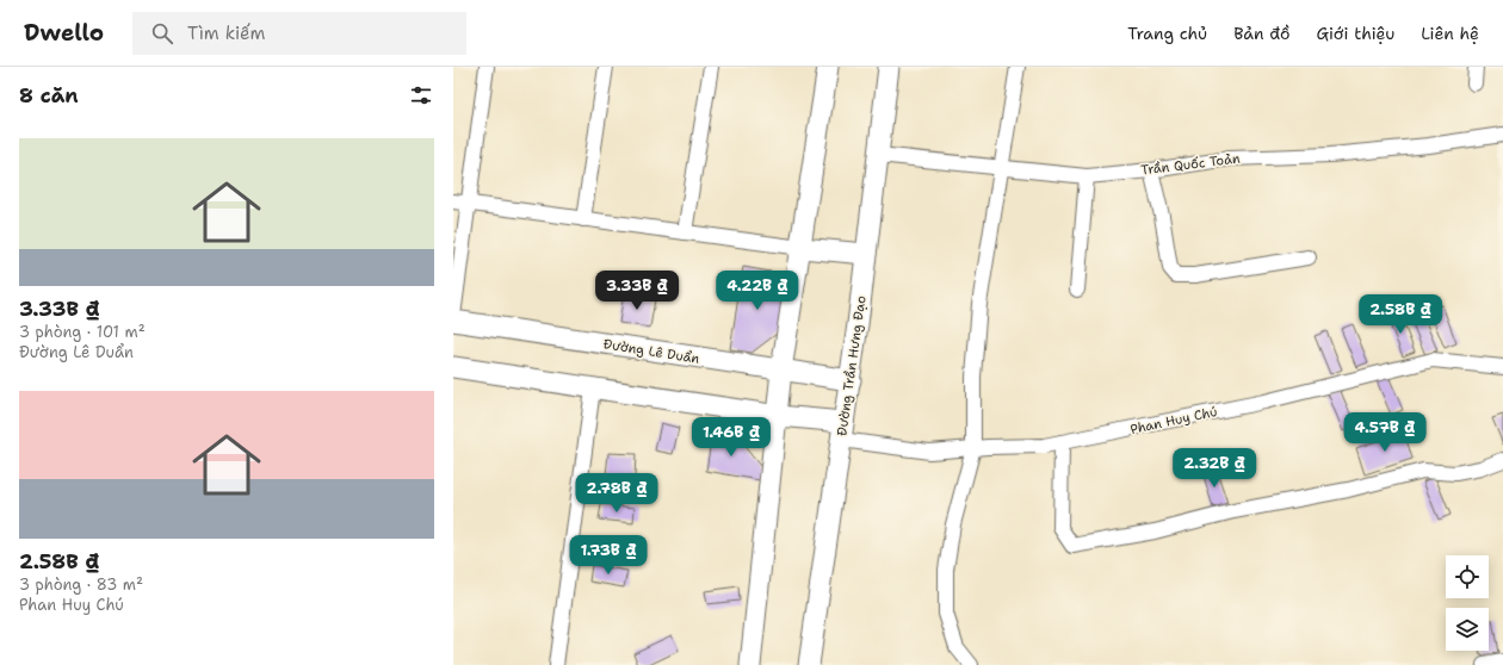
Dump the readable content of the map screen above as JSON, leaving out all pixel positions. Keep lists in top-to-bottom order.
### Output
{
  "streets": {
    "main road": ["Đường Lê Duẩn", "Đường Trần Hưng Đạo"],
    "street": ["Trần Quốc Toản", "Phan Huy Chú"]
  },
  "crossings": [
    ["Trần Quốc Toản", "Đường Trần Hưng Đạo"],
    ["Đường Lê Duẩn", "Đường Trần Hưng Đạo"],
    ["Đường Trần Hưng Đạo", "Phan Huy Chú"]
  ],
  "page": {
    "header": "Dwello",
    "search": "Tìm kiếm",
    "nav": [
      "Trang chủ",
      "Bản đồ",
      "Giới thiệu",
      "Liên hệ"
    ],
    "heading": "8 căn",
    "list": [
      {
        "name": "3.33B ₫",
        "note": "3 phòng · 101 m² · Đường Lê Duẩn"
      },
      {
        "name": "2.58B ₫",
        "note": "3 phòng · 83 m² · Phan Huy Chú"
      }
    ],
    "price": [
      "3.33B ₫",
      "4.22B ₫",
      "2.58B ₫",
      "4.57B ₫",
      "1.46B ₫",
      "2.32B ₫",
      "2.78B ₫",
      "1.73B ₫"
    ]
  }
}
